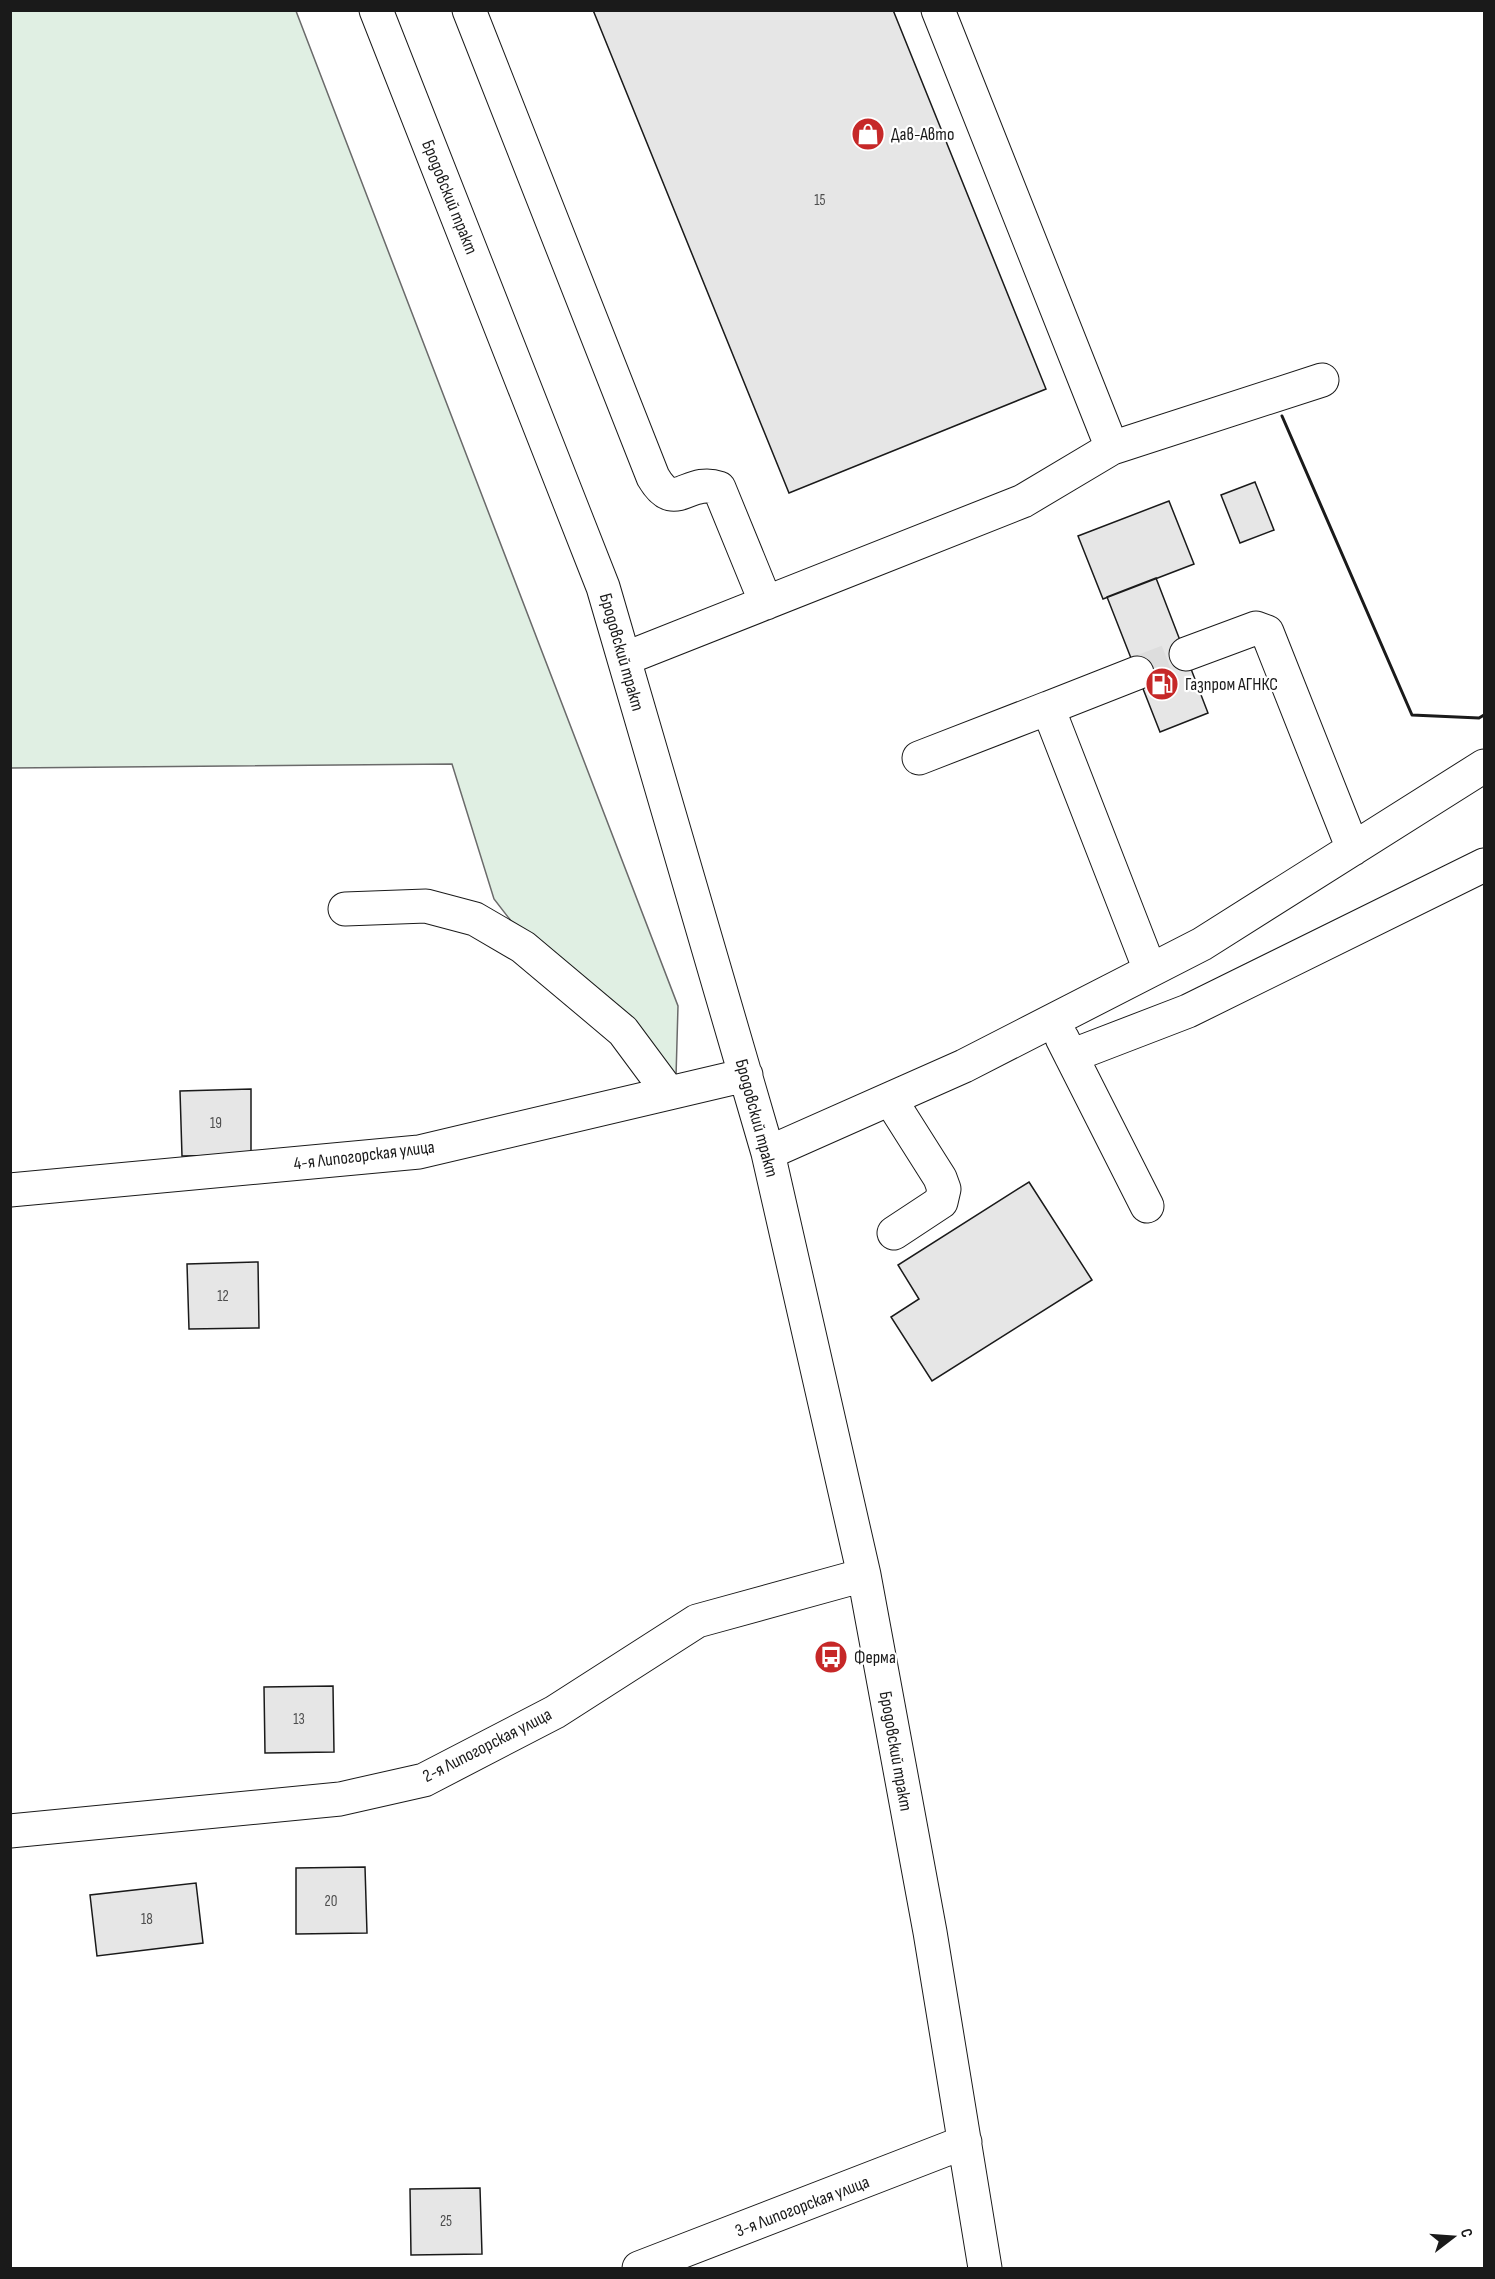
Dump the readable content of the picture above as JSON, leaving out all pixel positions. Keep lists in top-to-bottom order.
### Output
{
  "streets": {
    "street": [
      "Бродовский тракт",
      "4-я Липогорская улица",
      "2-я Липогорская улица",
      "3-я Липогорская улица"
    ]
  },
  "crossings": [
    ["Бродовский тракт", "4-я Липогорская улица"],
    ["Бродовский тракт", "2-я Липогорская улица"],
    ["Бродовский тракт", "3-я Липогорская улица"]
  ],
  "places": {
    "shop": ["Дав-Авто"],
    "fuel station": ["Газпром АГНКС"],
    "bus stop": ["Ферма"]
  },
  "house_numbers": [
    "15",
    "19",
    "12",
    "13",
    "20",
    "18",
    "25"
  ],
  "north": "right"
}
